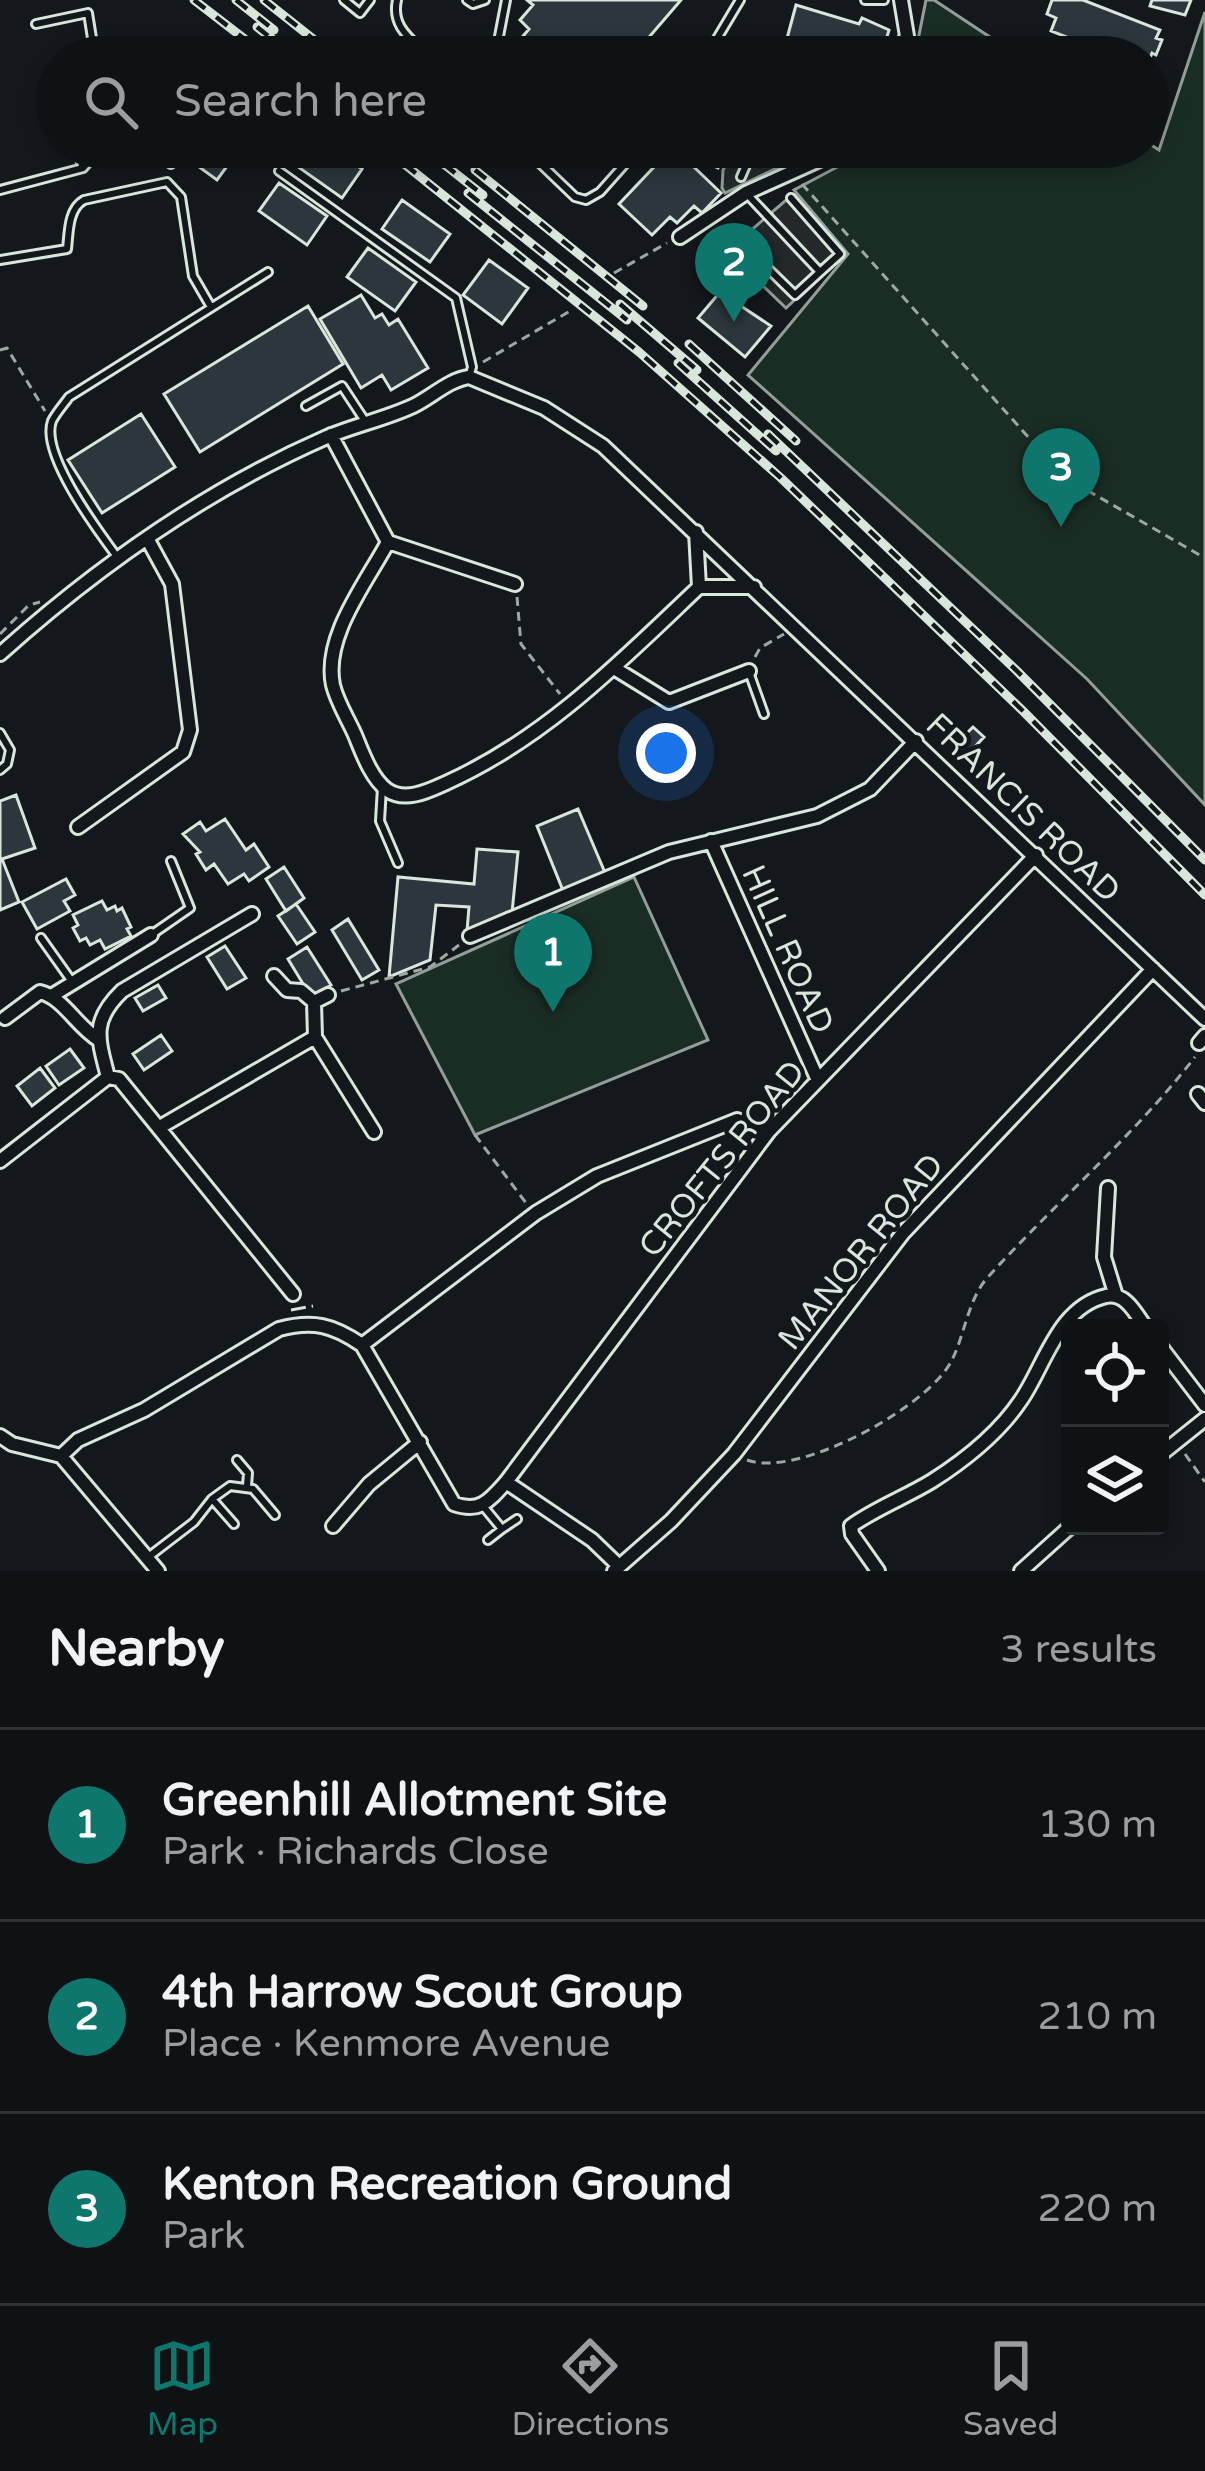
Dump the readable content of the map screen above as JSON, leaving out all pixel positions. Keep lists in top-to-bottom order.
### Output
{
  "streets": {
    "street": [
      "FRANCIS ROAD",
      "HILL ROAD",
      "CROFTS ROAD",
      "MANOR ROAD"
    ]
  },
  "crossings": [
    ["FRANCIS ROAD", "CROFTS ROAD"],
    ["FRANCIS ROAD", "MANOR ROAD"],
    ["HILL ROAD", "CROFTS ROAD"]
  ],
  "page": {
    "search": "Search here",
    "pins": ["2", "3", "1"],
    "heading": ["Nearby", "3 results"],
    "list": [
      {
        "mark": "1",
        "name": "Greenhill Allotment Site",
        "note": "Park · Richards Close",
        "value": "130 m"
      },
      {
        "mark": "2",
        "name": "4th Harrow Scout Group",
        "note": "Place · Kenmore Avenue",
        "value": "210 m"
      },
      {
        "mark": "3",
        "name": "Kenton Recreation Ground",
        "note": "Park",
        "value": "220 m"
      }
    ],
    "nav": ["Map", "Directions", "Saved"]
  }
}
